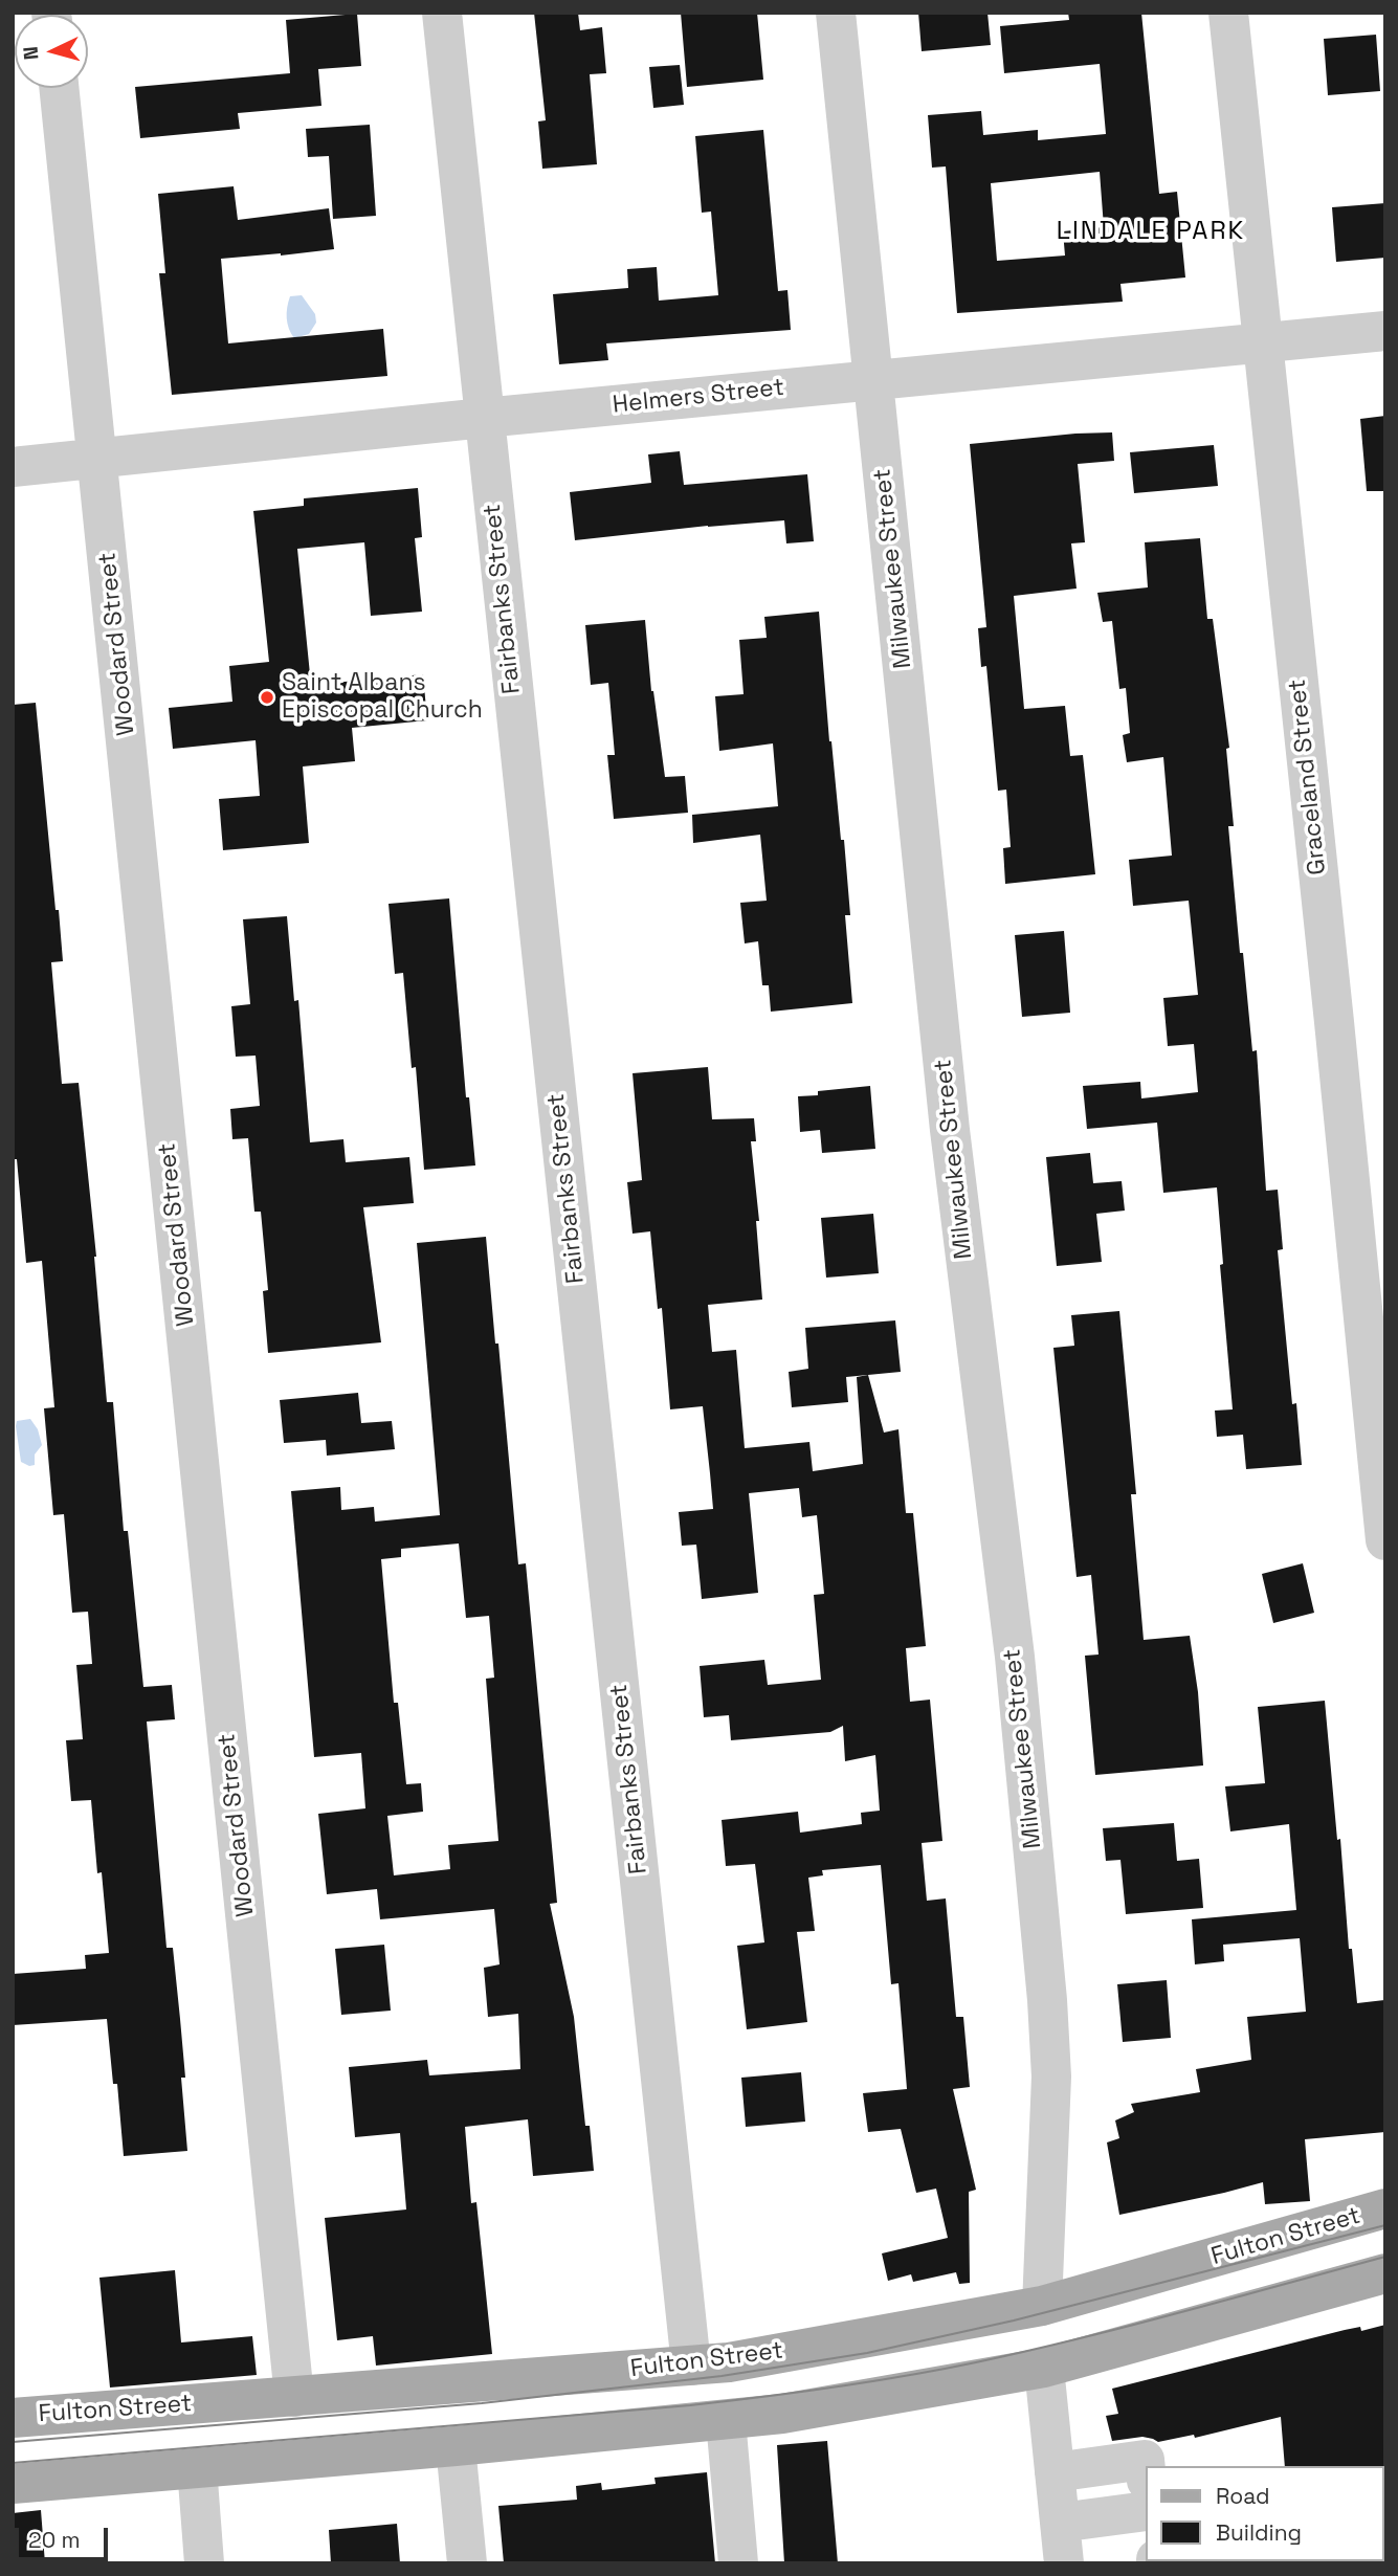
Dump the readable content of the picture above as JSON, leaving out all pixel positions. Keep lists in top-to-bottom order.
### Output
{
  "streets": {
    "main road": ["Fulton Street"],
    "street": [
      "Helmers Street",
      "Milwaukee Street",
      "Fairbanks Street",
      "Woodard Street",
      "Graceland Street"
    ]
  },
  "crossings": [
    ["Helmers Street", "Milwaukee Street"],
    ["Helmers Street", "Fairbanks Street"],
    ["Helmers Street", "Woodard Street"],
    ["Helmers Street", "Graceland Street"],
    ["Milwaukee Street", "Fulton Street"],
    ["Fairbanks Street", "Fulton Street"],
    ["Woodard Street", "Fulton Street"]
  ],
  "districts": ["LINDALE PARK"],
  "places": ["Saint Albans Episcopal Church"],
  "legend": ["Road", "Building"],
  "scale_bar": "20 m",
  "north": "left"
}
